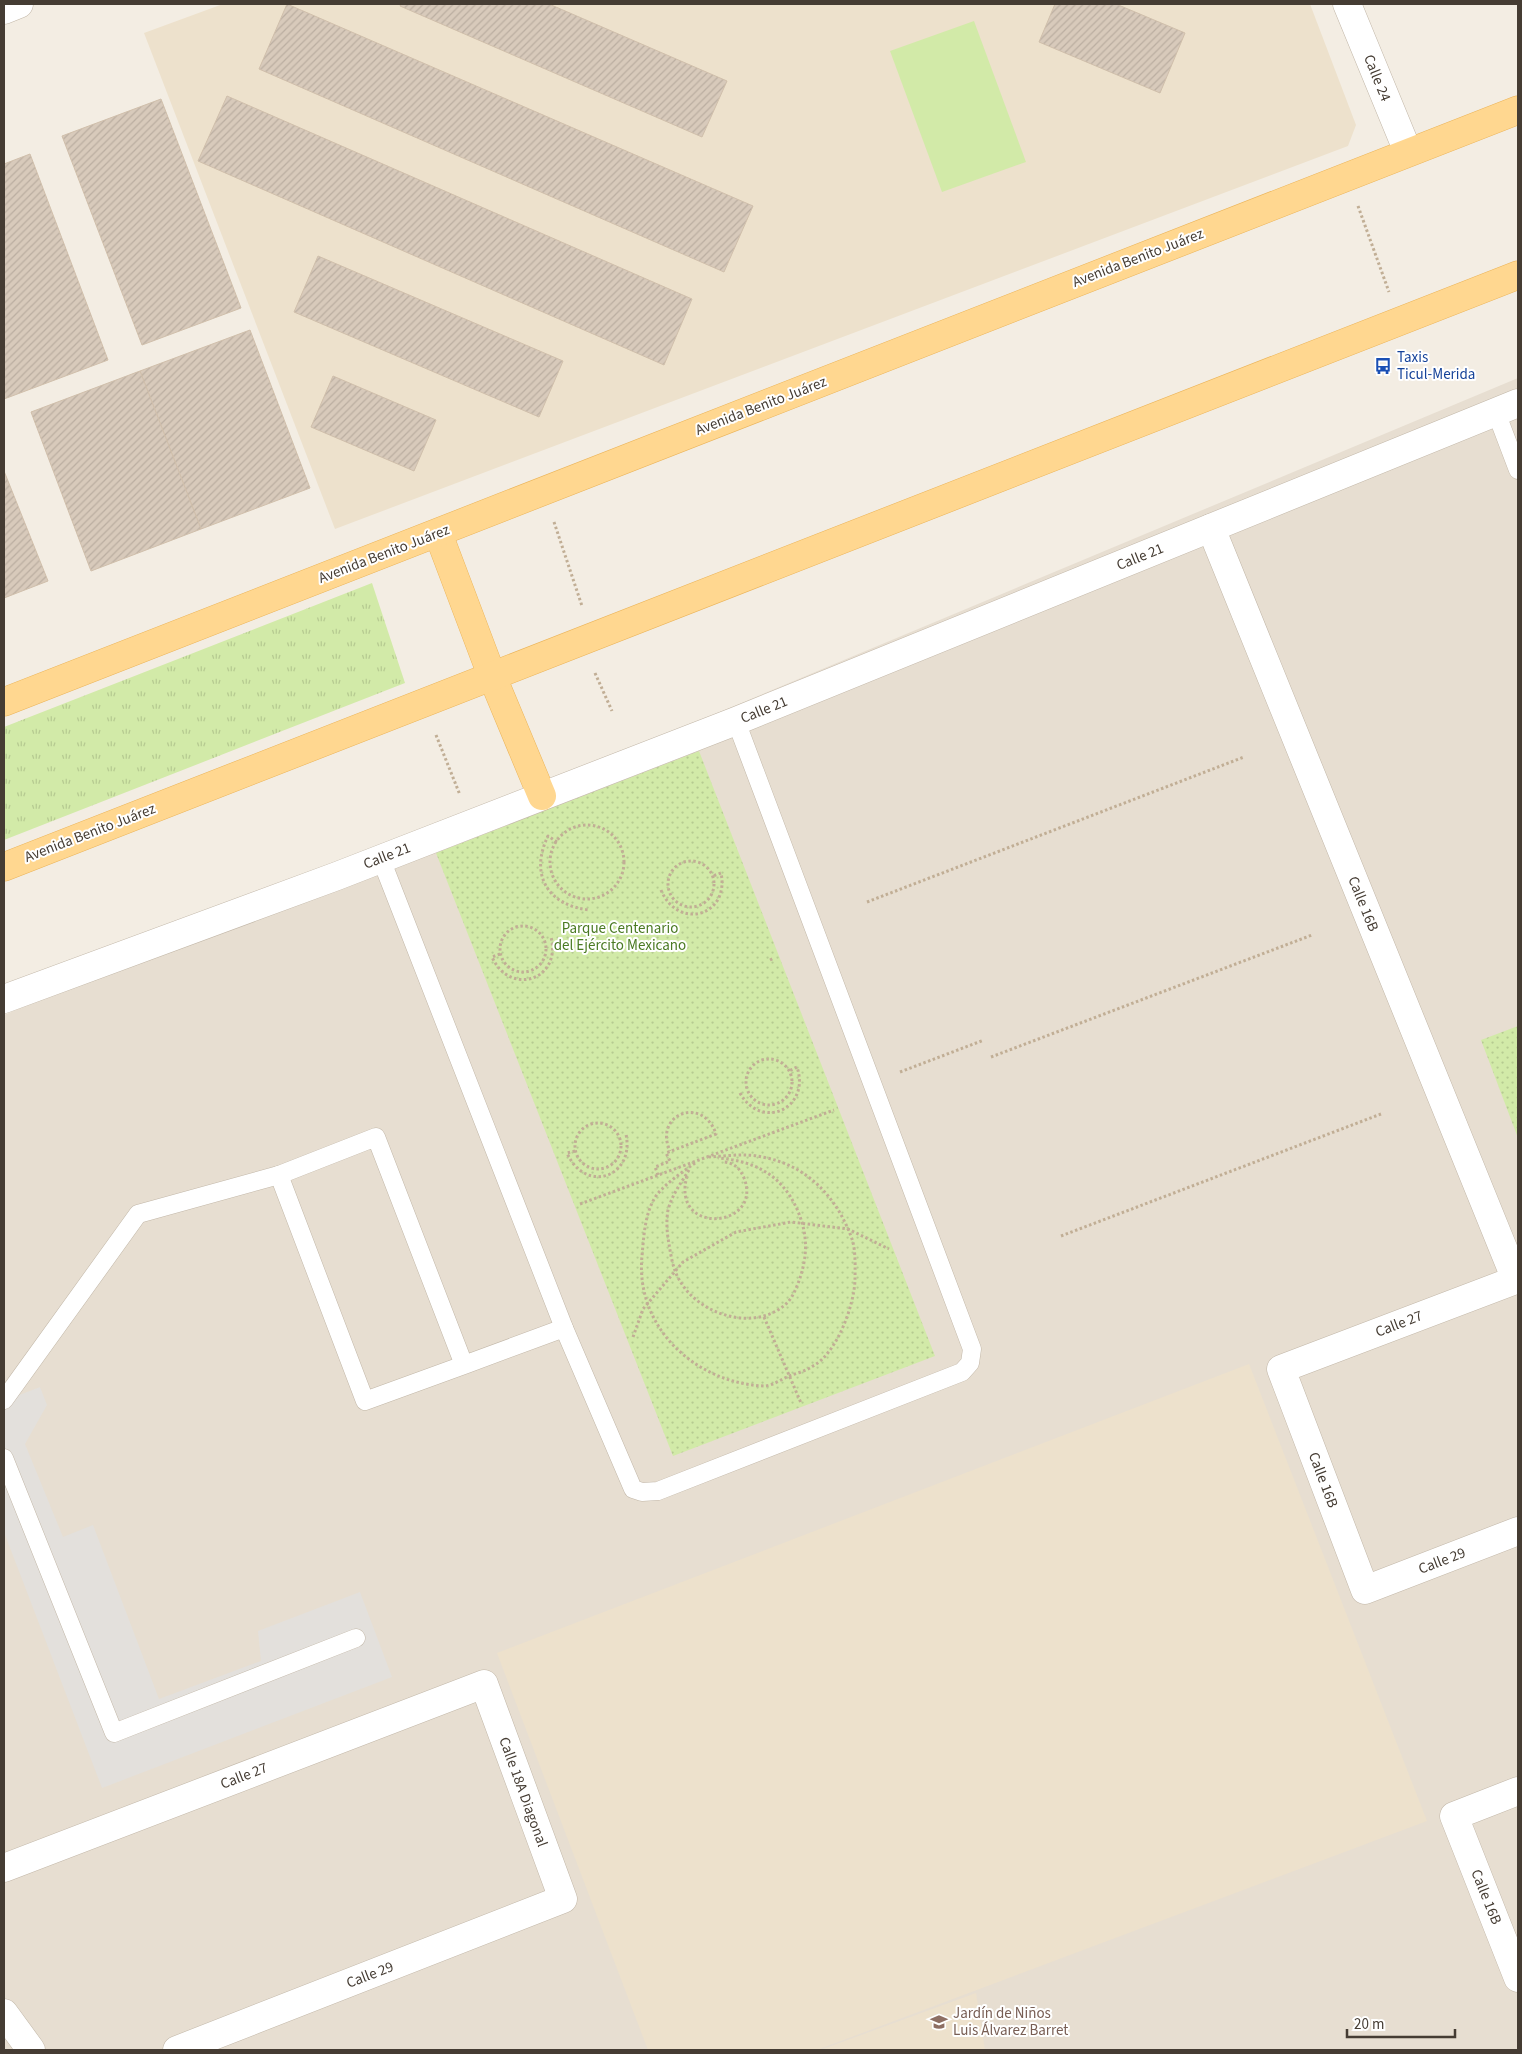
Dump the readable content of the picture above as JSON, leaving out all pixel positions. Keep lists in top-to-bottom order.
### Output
{
  "streets": {
    "main road": ["Avenida Benito Juárez"],
    "street": [
      "Calle 24",
      "Calle 21",
      "Calle 16B",
      "Calle 27",
      "Calle 29",
      "Calle 18A Diagonal"
    ]
  },
  "crossings": [
    ["Calle 24", "Avenida Benito Juárez"],
    ["Calle 21", "Calle 16B"],
    ["Calle 16B", "Calle 27"],
    ["Calle 16B", "Calle 29"],
    ["Calle 27", "Calle 18A Diagonal"],
    ["Calle 29", "Calle 18A Diagonal"]
  ],
  "parks": ["Parque Centenario del Ejército Mexicano"],
  "places": {
    "bus stop": ["Taxis Ticul-Merida"],
    "school or university": ["Jardín de Niños Luis Álvarez Barret"]
  },
  "scale_bar": "20 m"
}
